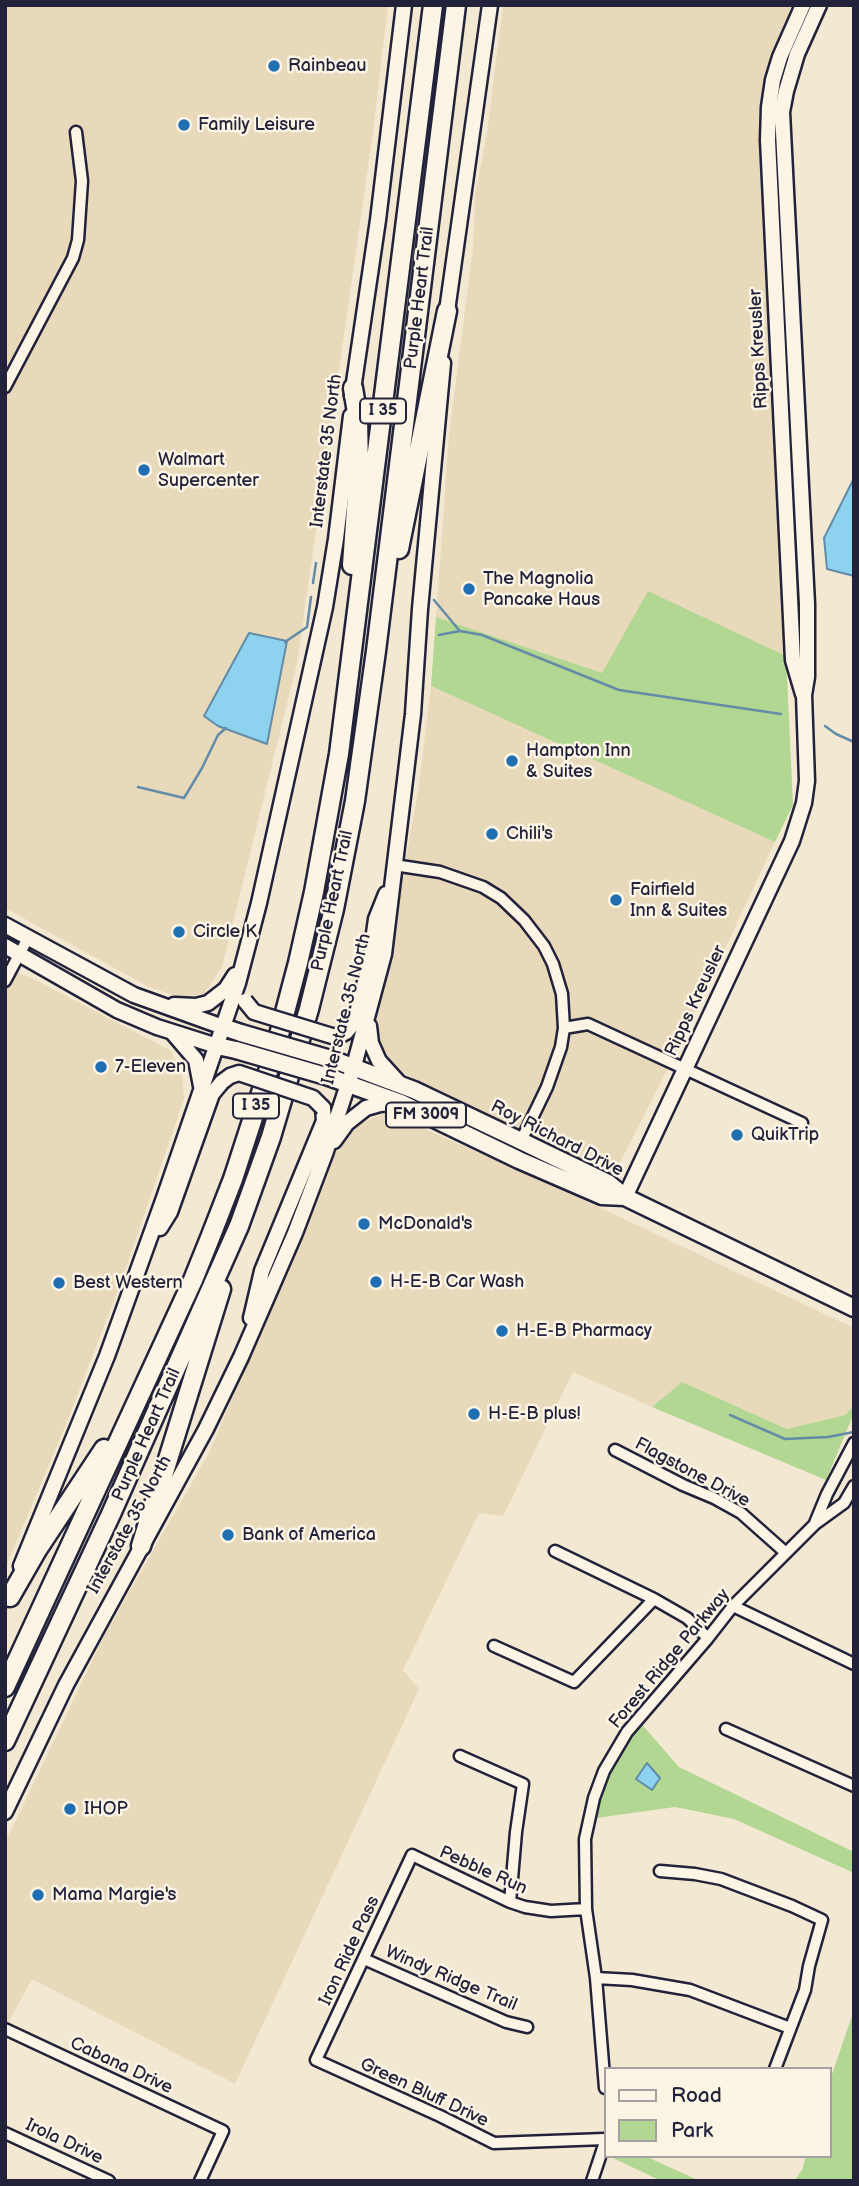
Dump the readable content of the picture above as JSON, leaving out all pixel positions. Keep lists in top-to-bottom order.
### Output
{
  "streets": {
    "highway": ["Purple Heart Trail", "I 35"],
    "main road": [
      "Ripps Kreusler",
      "Interstate 35 North",
      "FM 3009",
      "Roy Richard Drive"
    ],
    "street": [
      "Flagstone Drive",
      "Forest Ridge Parkway",
      "Pebble Run",
      "Iron Ride Pass",
      "Windy Ridge Trail",
      "Cabana Drive",
      "Green Bluff Drive",
      "Irola Drive"
    ]
  },
  "crossings": [
    ["Ripps Kreusler", "Roy Richard Drive"],
    ["Interstate 35 North", "FM 3009"],
    ["Interstate 35 North", "Roy Richard Drive"],
    ["FM 3009", "Roy Richard Drive"],
    ["Flagstone Drive", "Forest Ridge Parkway"],
    ["Forest Ridge Parkway", "Pebble Run"],
    ["Pebble Run", "Iron Ride Pass"],
    ["Iron Ride Pass", "Windy Ridge Trail"],
    ["Iron Ride Pass", "Green Bluff Drive"]
  ],
  "places": [
    "Rainbeau",
    "Family Leisure",
    "Walmart Supercenter",
    "The Magnolia Pancake Haus",
    "Hampton Inn & Suites",
    "Chili's",
    "Fairfield Inn & Suites",
    "Circle K",
    "7-Eleven",
    "QuikTrip",
    "McDonald's",
    "H-E-B Car Wash",
    "Best Western",
    "H-E-B Pharmacy",
    "H-E-B plus!",
    "Bank of America",
    "IHOP",
    "Mama Margie's"
  ],
  "legend": ["Road", "Park"]
}
